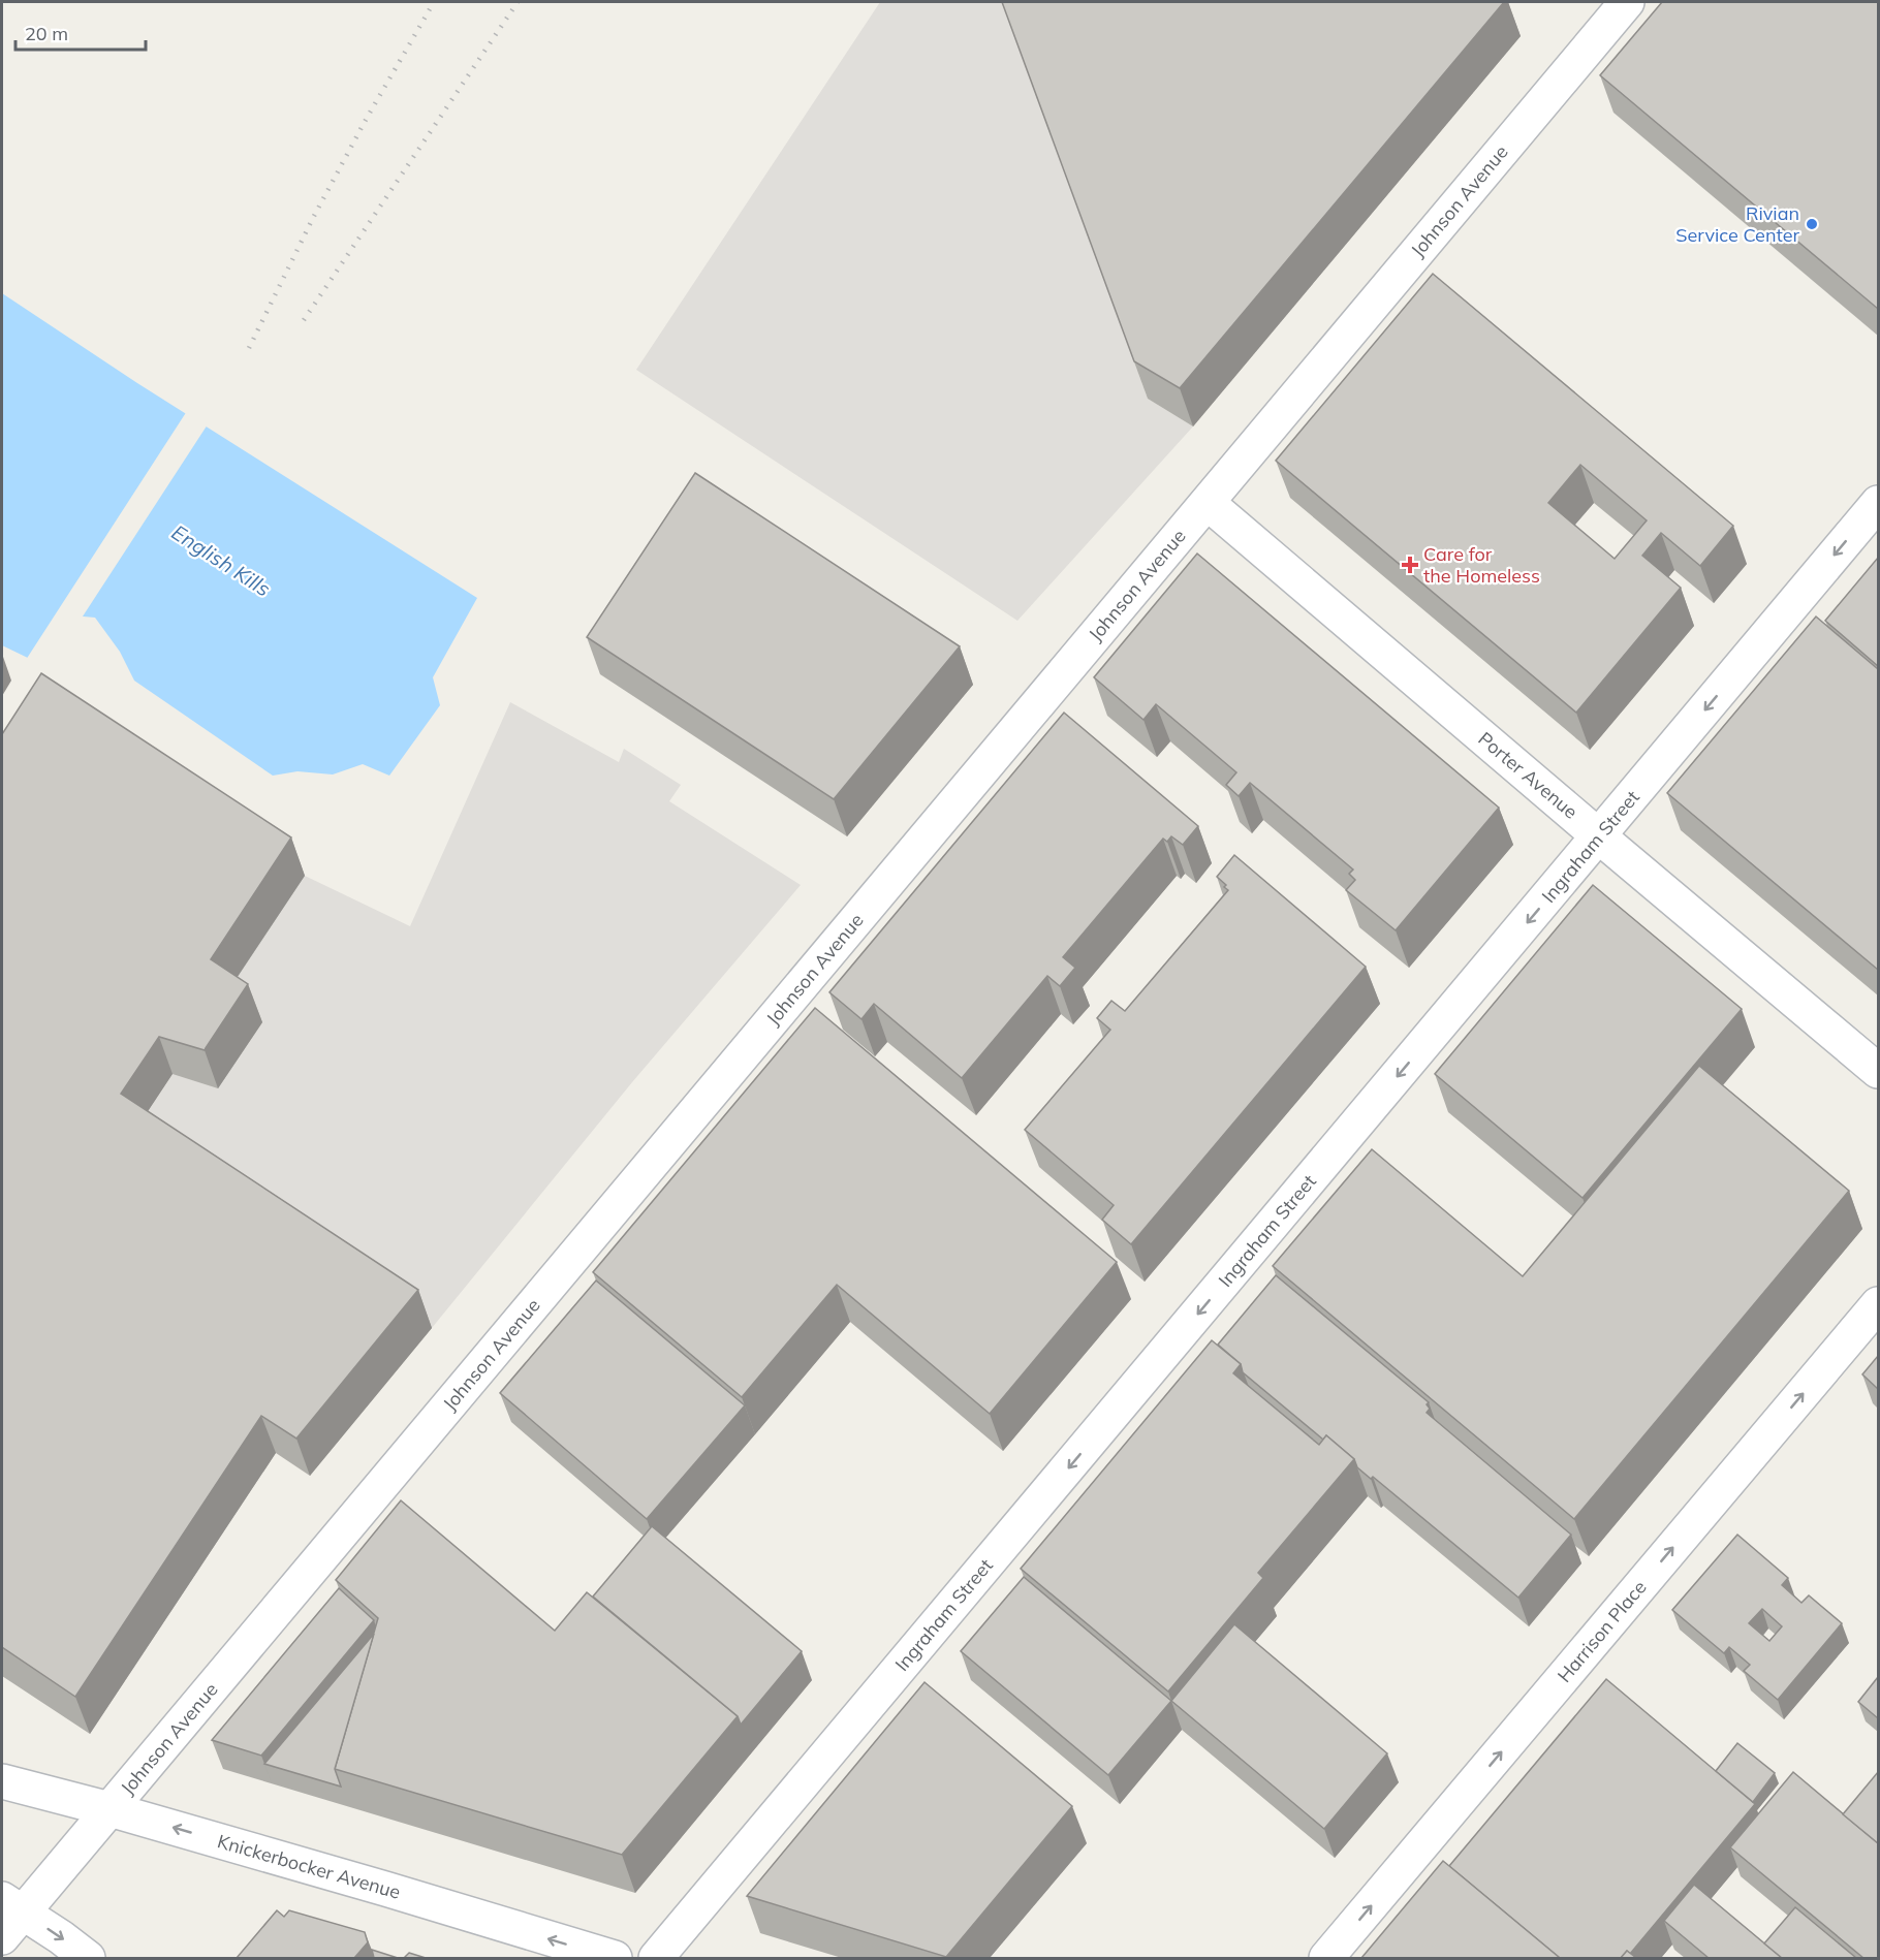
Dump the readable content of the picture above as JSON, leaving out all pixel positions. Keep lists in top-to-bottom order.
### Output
{
  "streets": {
    "street": [
      "Johnson Avenue",
      "Porter Avenue",
      "Ingraham Street",
      "Harrison Place",
      "Knickerbocker Avenue"
    ]
  },
  "crossings": [
    ["Johnson Avenue", "Porter Avenue"],
    ["Johnson Avenue", "Knickerbocker Avenue"],
    ["Porter Avenue", "Ingraham Street"]
  ],
  "one_way": ["Ingraham Street", "Harrison Place", "Knickerbocker Avenue"],
  "water": ["English Kills"],
  "places": {
    "other": ["Rivian Service Center"],
    "health": ["Care for the Homeless"]
  },
  "scale_bar": "20 m"
}
